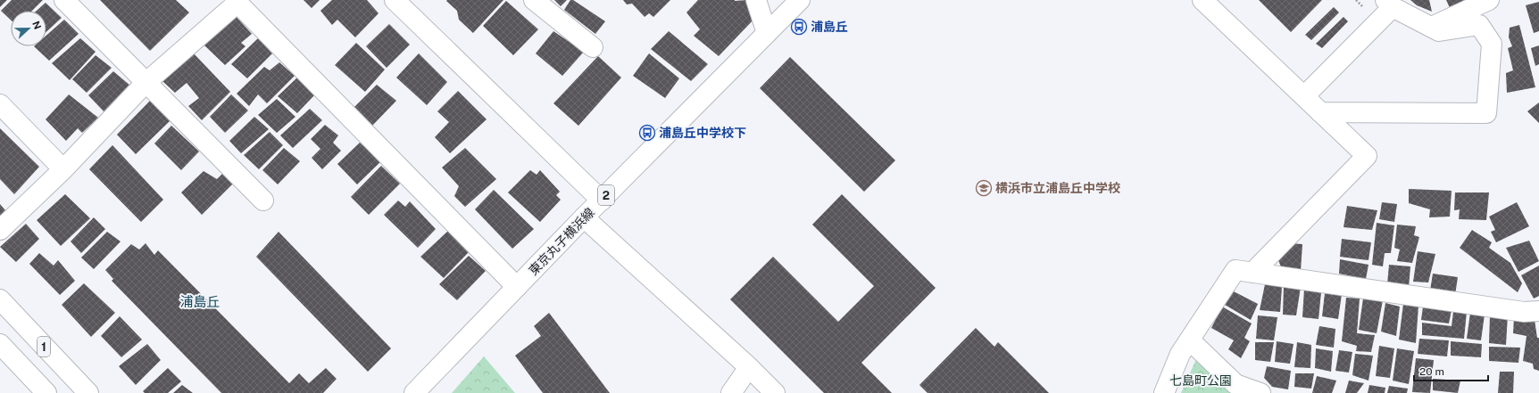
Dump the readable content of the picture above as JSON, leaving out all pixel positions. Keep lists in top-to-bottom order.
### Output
{
  "streets": {
    "main road": ["2", "東京丸子横浜線", "1"]
  },
  "districts": ["浦島丘"],
  "parks": ["七島町公園"],
  "places": {
    "bus stop": ["浦島丘", "浦島丘中学校下"],
    "school or university": ["横浜市立浦島丘中学校"]
  },
  "scale_bar": "20 m",
  "north": "right"
}
